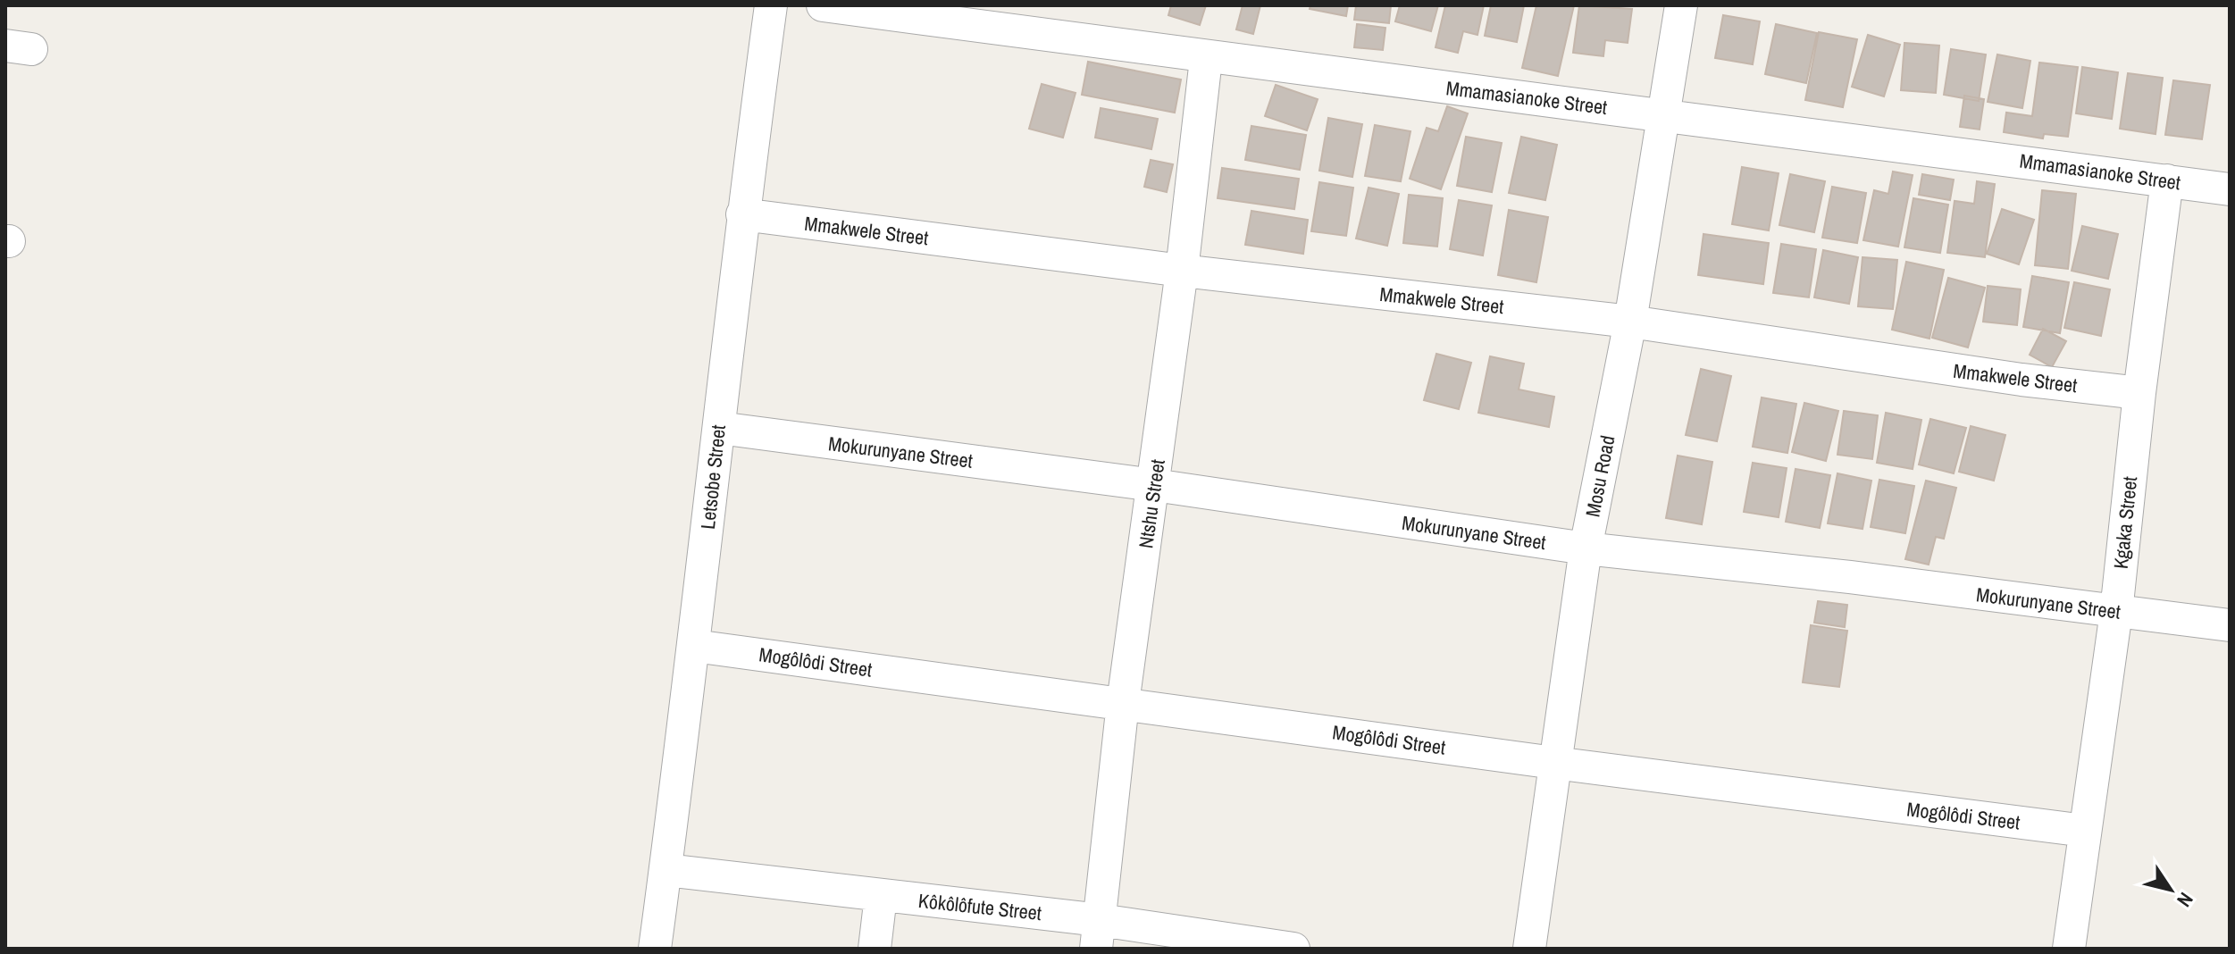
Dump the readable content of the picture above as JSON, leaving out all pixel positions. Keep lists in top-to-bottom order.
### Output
{
  "streets": {
    "street": [
      "Mmamasianoke Street",
      "Mmakwele Street",
      "Mokurunyane Street",
      "Mosu Road",
      "Letsobe Street",
      "Ntshu Street",
      "Kgaka Street",
      "Mogôlôdi Street",
      "Kôkôlôfute Street"
    ]
  },
  "crossings": [
    ["Mmamasianoke Street", "Mosu Road"],
    ["Mmamasianoke Street", "Ntshu Street"],
    ["Mmamasianoke Street", "Kgaka Street"],
    ["Mmakwele Street", "Mosu Road"],
    ["Mmakwele Street", "Letsobe Street"],
    ["Mmakwele Street", "Ntshu Street"],
    ["Mmakwele Street", "Kgaka Street"],
    ["Mokurunyane Street", "Mosu Road"],
    ["Mokurunyane Street", "Letsobe Street"],
    ["Mokurunyane Street", "Ntshu Street"],
    ["Mokurunyane Street", "Kgaka Street"],
    ["Mosu Road", "Mogôlôdi Street"],
    ["Letsobe Street", "Mogôlôdi Street"],
    ["Letsobe Street", "Kôkôlôfute Street"],
    ["Ntshu Street", "Mogôlôdi Street"],
    ["Ntshu Street", "Kôkôlôfute Street"],
    ["Kgaka Street", "Mogôlôdi Street"]
  ],
  "north": "bottom right"
}
